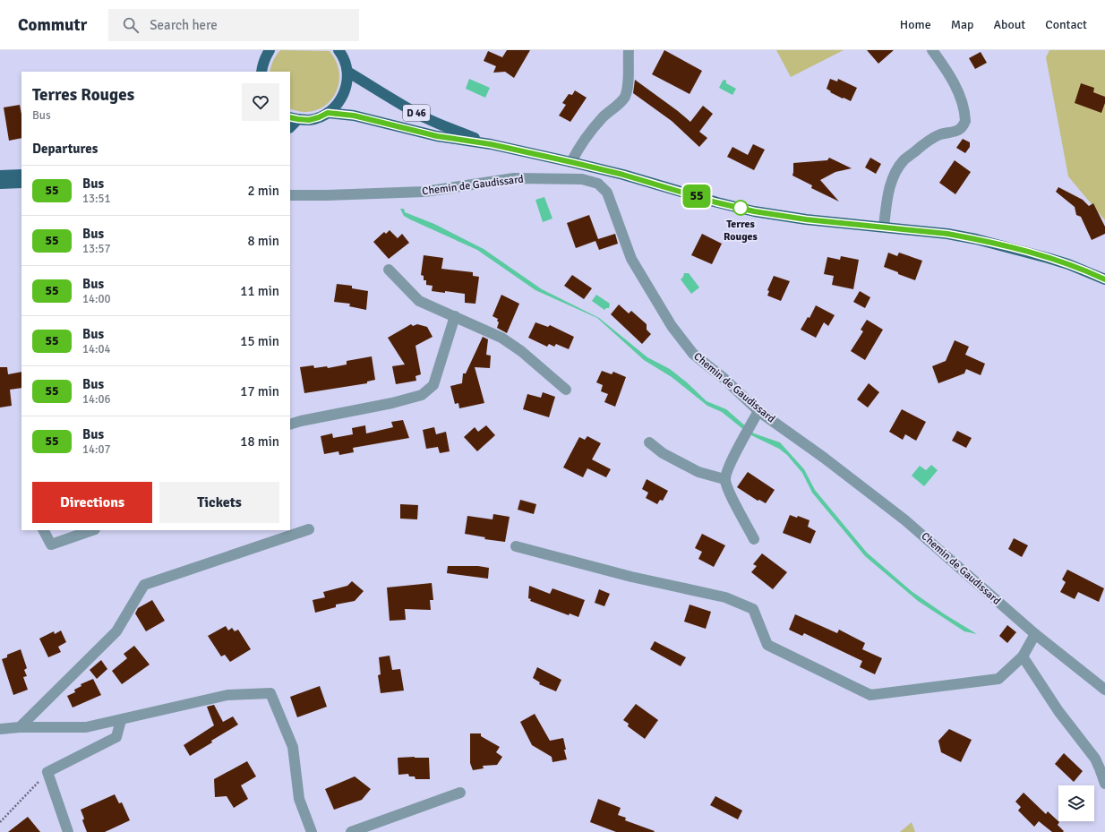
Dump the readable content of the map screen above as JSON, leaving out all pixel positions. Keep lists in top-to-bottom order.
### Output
{
  "streets": {
    "main road": ["D 46"],
    "street": ["Chemin de Gaudissard"]
  },
  "places": ["Terres Rouges"],
  "lines": ["bus line 55"],
  "page": {
    "header": "Commutr",
    "search": "Search here",
    "nav": [
      "Home",
      "Map",
      "About",
      "Contact"
    ],
    "on_map": "55",
    "heading": [
      ["Terres Rouges", "Bus"],
      "Departures"
    ],
    "list": [
      {
        "mark": "55",
        "name": "Bus",
        "note": "13:51",
        "value": "2 min"
      },
      {
        "mark": "55",
        "name": "Bus",
        "note": "13:57",
        "value": "8 min"
      },
      {
        "mark": "55",
        "name": "Bus",
        "note": "14:00",
        "value": "11 min"
      },
      {
        "mark": "55",
        "name": "Bus",
        "note": "14:04",
        "value": "15 min"
      },
      {
        "mark": "55",
        "name": "Bus",
        "note": "14:06",
        "value": "17 min"
      },
      {
        "mark": "55",
        "name": "Bus",
        "note": "14:07",
        "value": "18 min"
      }
    ],
    "buttons": ["Directions", "Tickets"]
  }
}
